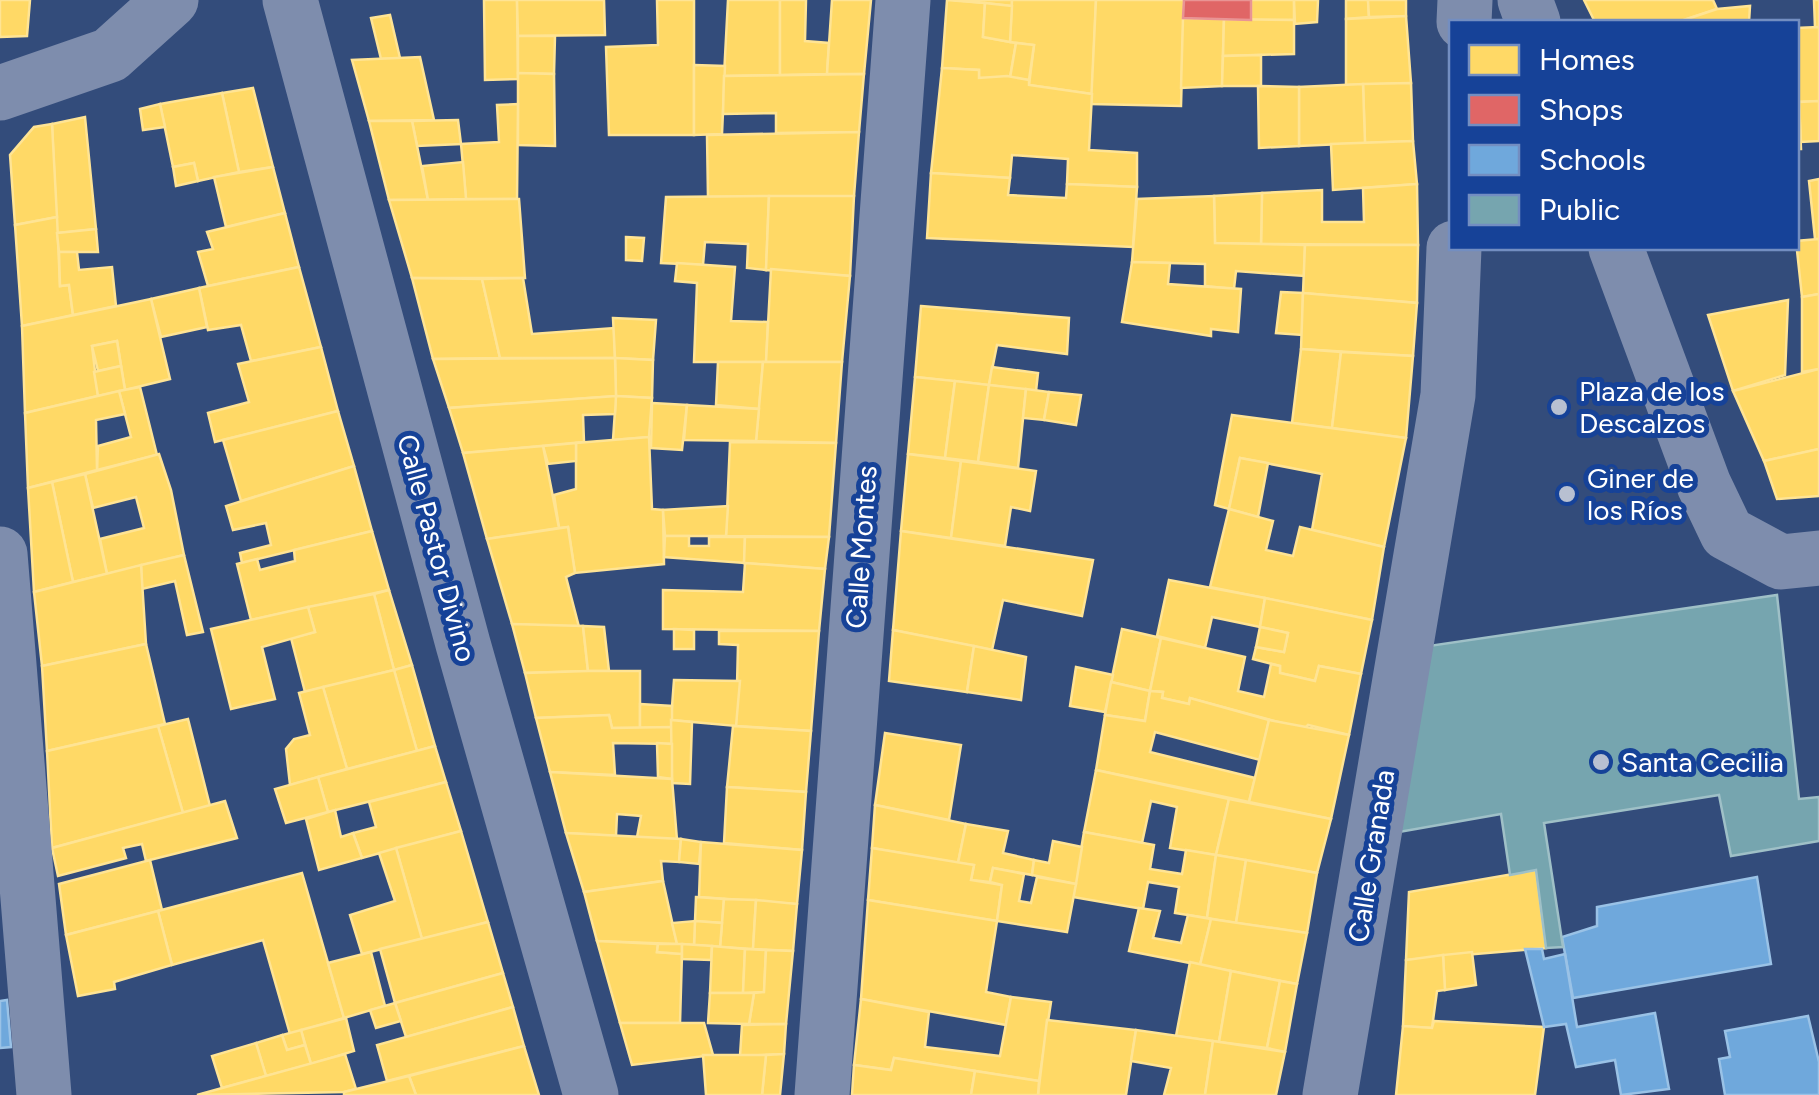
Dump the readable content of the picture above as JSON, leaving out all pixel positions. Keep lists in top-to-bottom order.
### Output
{
  "streets": {
    "street": ["Calle Montes", "Calle Pastor Divino", "Calle Granada"]
  },
  "places": ["Plaza de los Descalzos", "Giner de los Ríos", "Santa Cecilia"],
  "legend": [
    "Homes",
    "Shops",
    "Schools",
    "Public"
  ]
}
